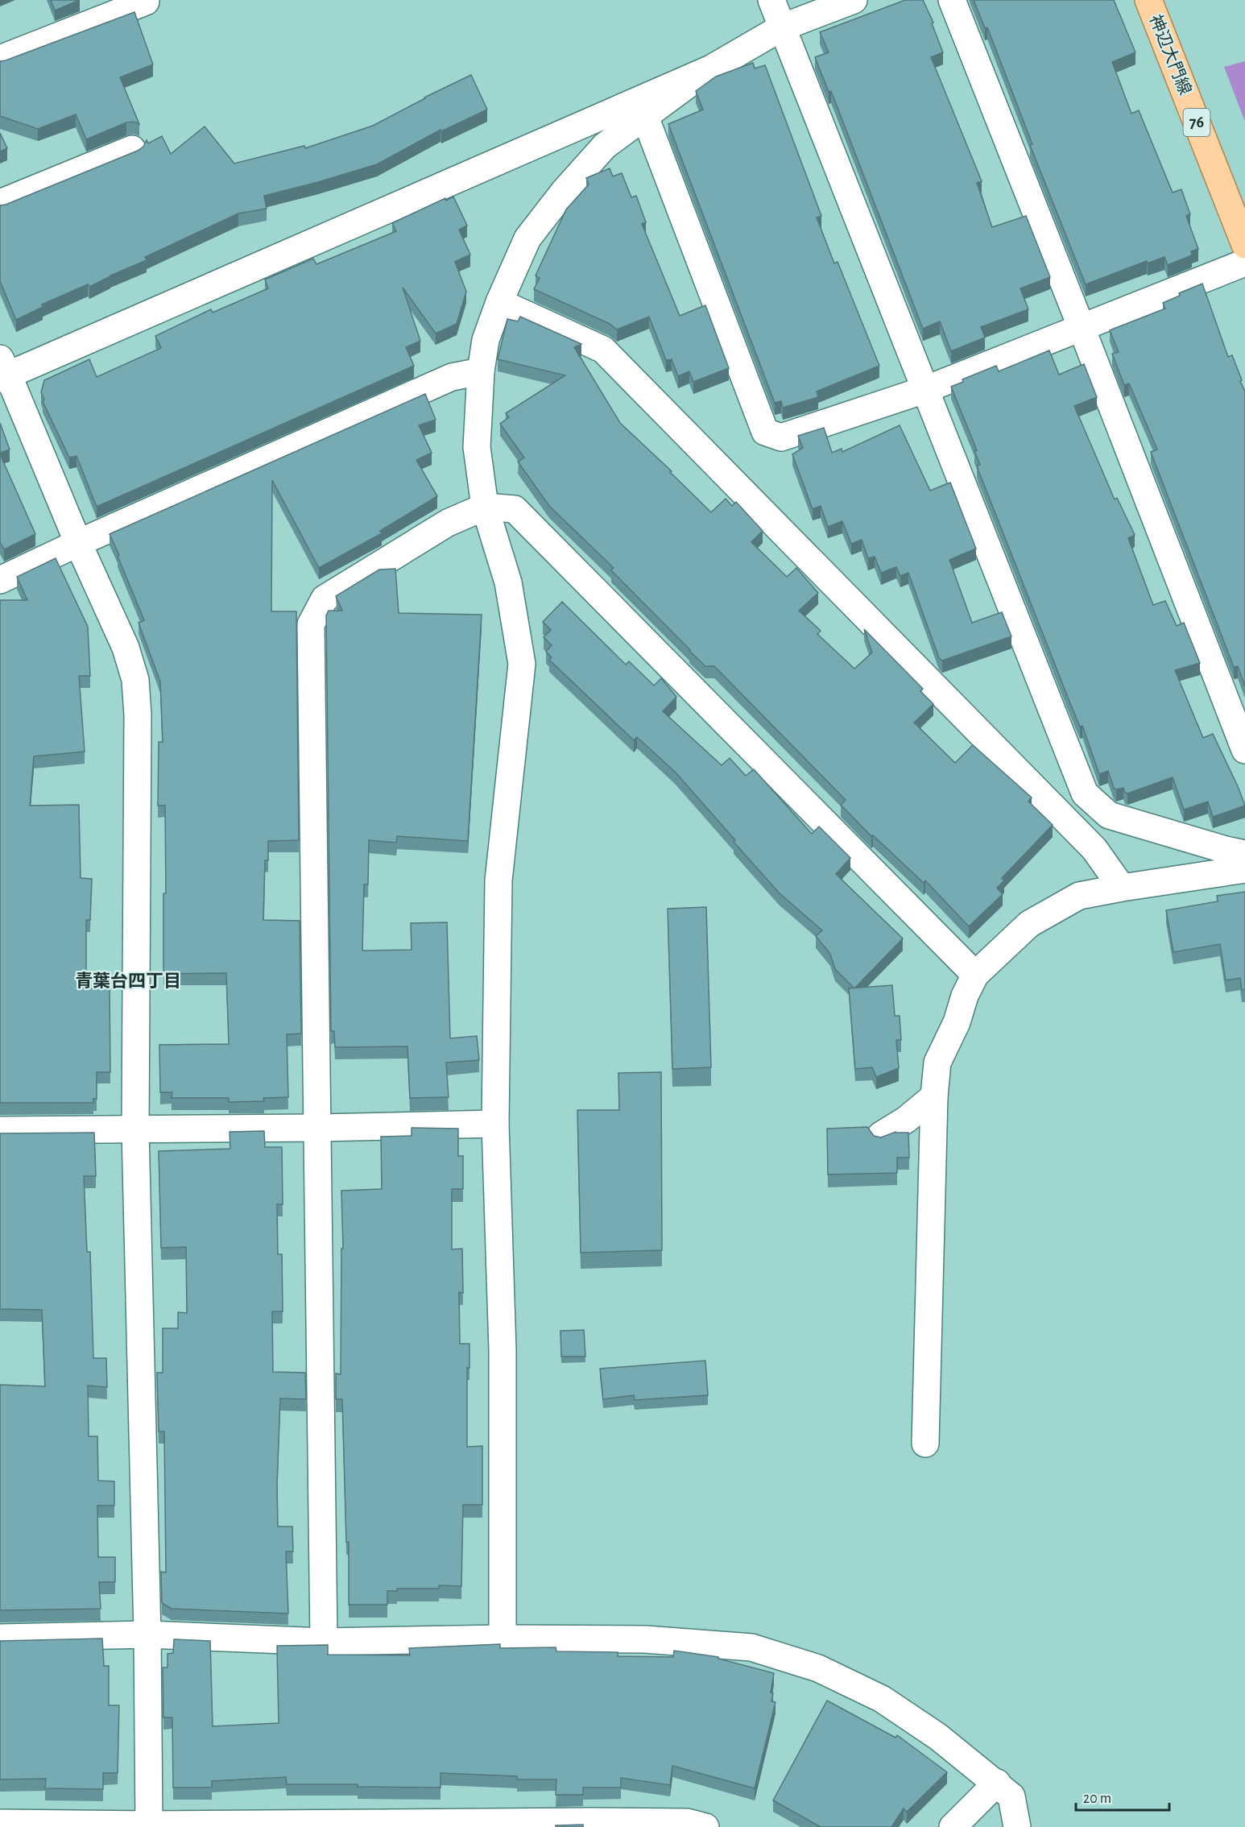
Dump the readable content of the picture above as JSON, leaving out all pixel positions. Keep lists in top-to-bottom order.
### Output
{
  "streets": {
    "main road": ["神辺大門線", "76"]
  },
  "districts": ["青葉台四丁目"],
  "scale_bar": "20 m"
}
